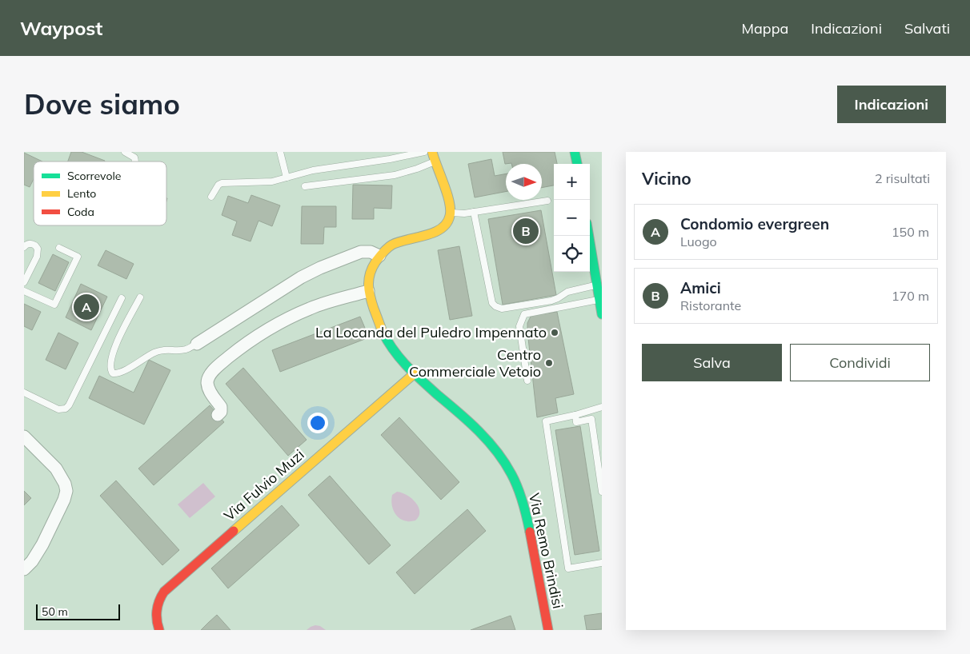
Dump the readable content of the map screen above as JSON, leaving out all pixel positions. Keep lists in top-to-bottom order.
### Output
{
  "streets": {
    "street": ["Via Fulvio Muzi", "Via Remo Brindisi"]
  },
  "crossings": [
    ["Via Fulvio Muzi", "Via Remo Brindisi"]
  ],
  "places": ["La Locanda del Puledro Impennato", "Centro Commerciale Vetoio"],
  "legend": ["Scorrevole", "Lento", "Coda"],
  "scale_bar": "50 m",
  "north": "right",
  "page": {
    "header": "Waypost",
    "nav": ["Mappa", "Indicazioni", "Salvati"],
    "buttons": [
      "Indicazioni",
      ["Salva", "Condividi"]
    ],
    "title": "Dove siamo",
    "heading": ["Vicino", "2 risultati"],
    "map_buttons": ["+", "−"],
    "list": [
      {
        "mark": "A",
        "name": "Condomio evergreen",
        "note": "Luogo",
        "value": "150 m"
      },
      {
        "mark": "B",
        "name": "Amici",
        "note": "Ristorante",
        "value": "170 m"
      }
    ],
    "pins": ["B", "A"],
    "scale": "50 m"
  }
}
